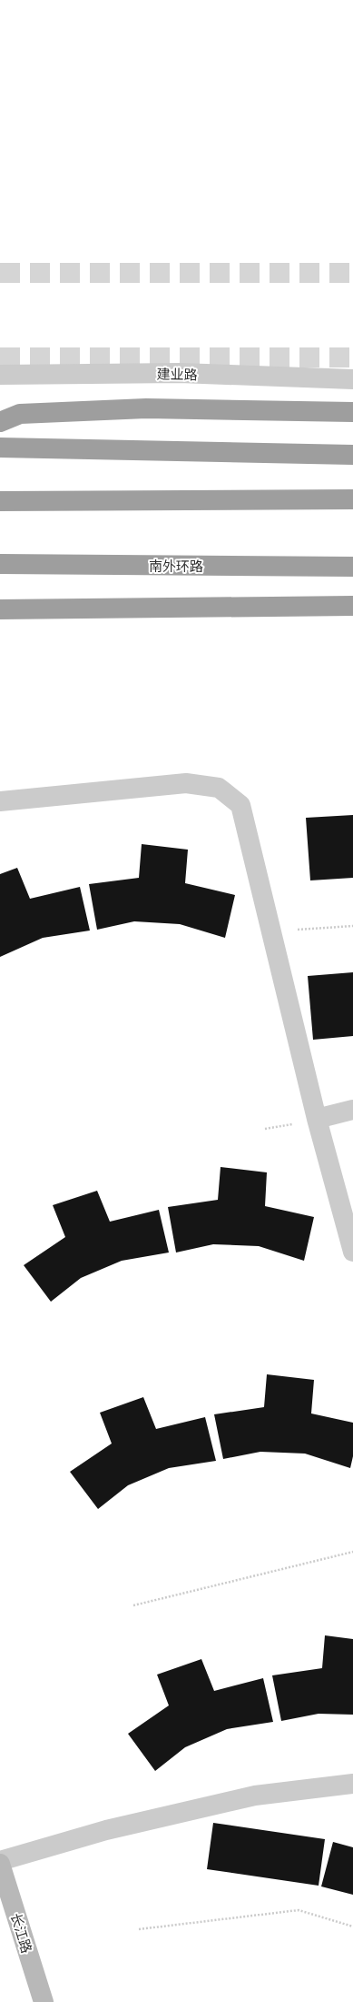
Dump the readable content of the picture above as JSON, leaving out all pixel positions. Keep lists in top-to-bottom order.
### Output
{
  "streets": {
    "highway": ["南外环路"],
    "main road": ["长江路"],
    "street": ["建业路"]
  }
}
